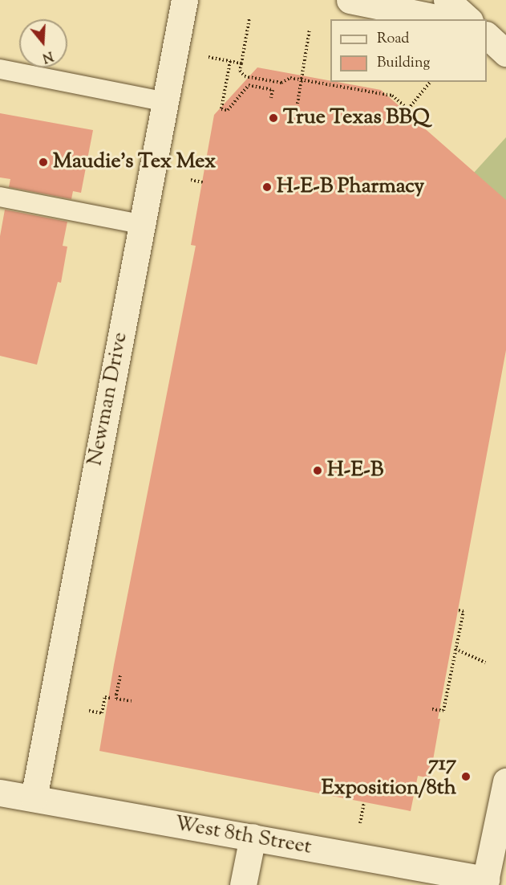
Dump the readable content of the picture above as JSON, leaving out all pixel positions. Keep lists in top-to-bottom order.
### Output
{
  "streets": {
    "street": ["Newman Drive", "West 8th Street"]
  },
  "crossings": [
    ["Newman Drive", "West 8th Street"]
  ],
  "places": [
    "True Texas BBQ",
    "Maudie's Tex Mex",
    "H-E-B Pharmacy",
    "H-E-B",
    "717 Exposition/8th"
  ],
  "legend": ["Road", "Building"],
  "north": "bottom"
}
